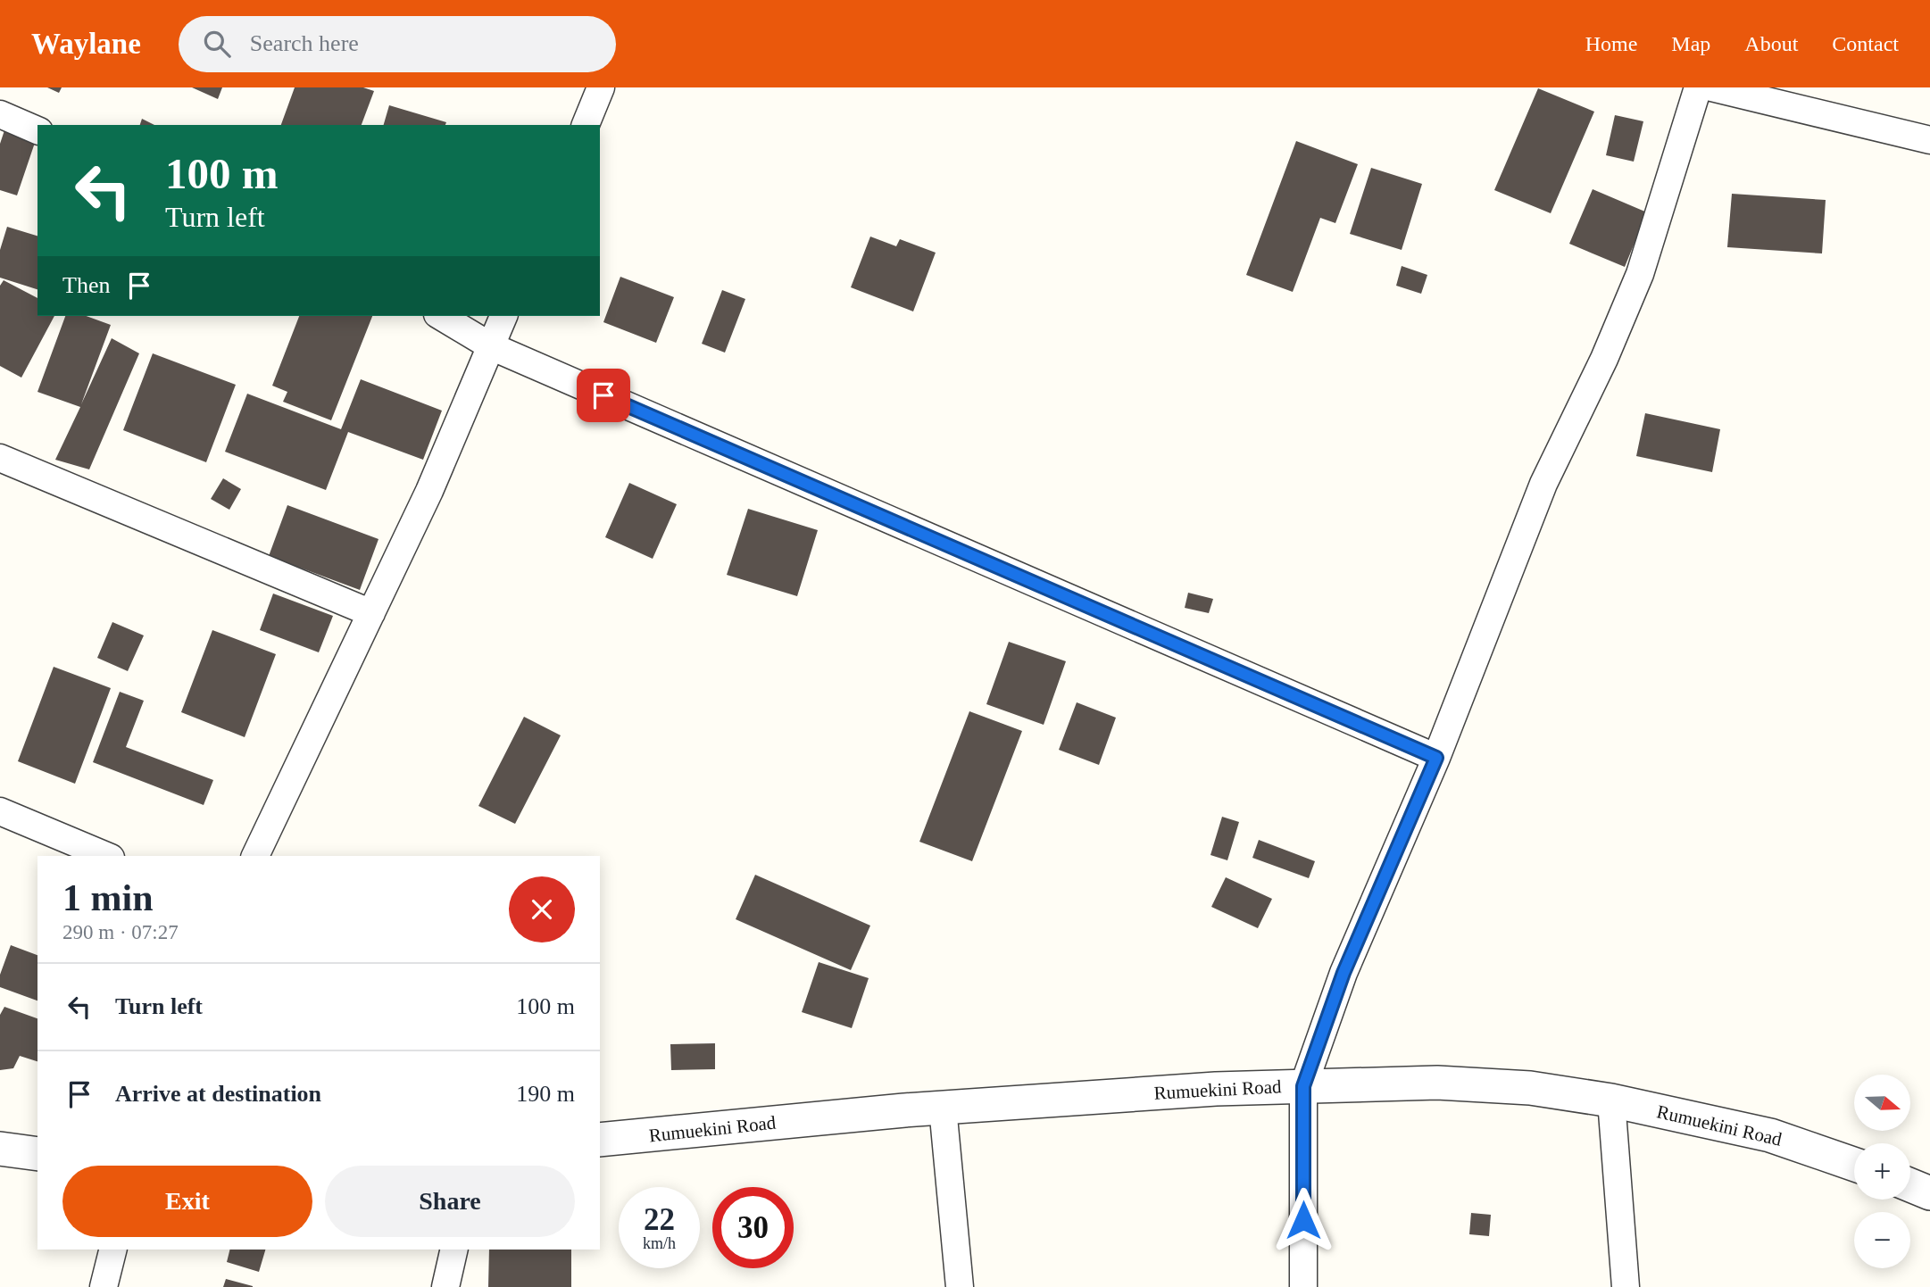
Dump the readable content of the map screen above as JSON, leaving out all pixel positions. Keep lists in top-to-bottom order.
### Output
{
  "streets": {
    "street": ["Rumuekini Road"]
  },
  "north": "right",
  "page": {
    "header": "Waylane",
    "search": "Search here",
    "nav": [
      "Home",
      "Map",
      "About",
      "Contact"
    ],
    "turn": ["100 m", "Turn left"],
    "then": "Then",
    "heading": ["1 min", "290 m · 07:27"],
    "list": [
      {
        "name": "Turn left",
        "value": "100 m"
      },
      {
        "name": "Arrive at destination",
        "value": "190 m"
      }
    ],
    "map_buttons": ["+", "−"],
    "buttons": ["Exit", "Share"],
    "speed": "22 km/h",
    "limit": "30"
  }
}
